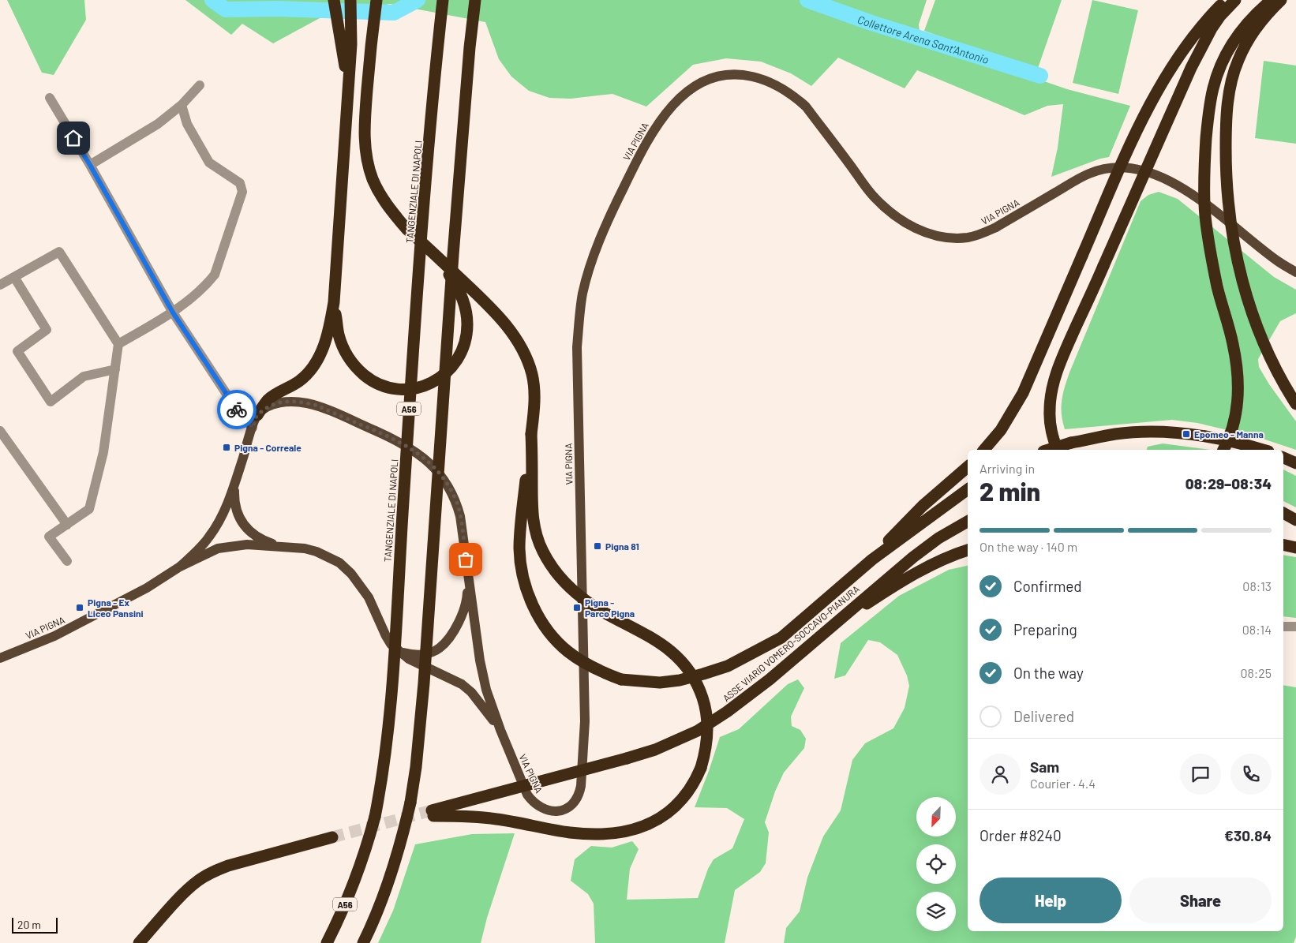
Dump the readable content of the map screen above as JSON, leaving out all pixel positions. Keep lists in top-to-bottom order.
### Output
{
  "streets": {
    "highway": ["TANGENZIALE DI NAPOLI", "A56", "ASSE VIARIO VOMERO-SOCCAVO-PIANURA"],
    "main road": ["VIA PIGNA"]
  },
  "water": ["Collettore Arena Sant'Antonio"],
  "places": {
    "transit": [
      "Epomeo - Manna",
      "Pigna - Correale",
      "Pigna 81",
      "Pigna - Ex Liceo Pansini",
      "Pigna - Parco Pigna"
    ]
  },
  "scale_bar": "20 m",
  "north": "bottom left",
  "page": {
    "heading": ["2 min", "Arriving in", "08:29–08:34"],
    "panel": [
      "Sam",
      "Courier · 4.4",
      "Order #8240",
      "€30.84"
    ],
    "bar": "On the way · 140 m",
    "list": [
      ["Confirmed", "08:13"],
      ["Preparing", "08:14"],
      ["On the way", "08:25"],
      "Delivered"
    ],
    "buttons": ["Help", "Share"],
    "scale": "20 m"
  }
}
